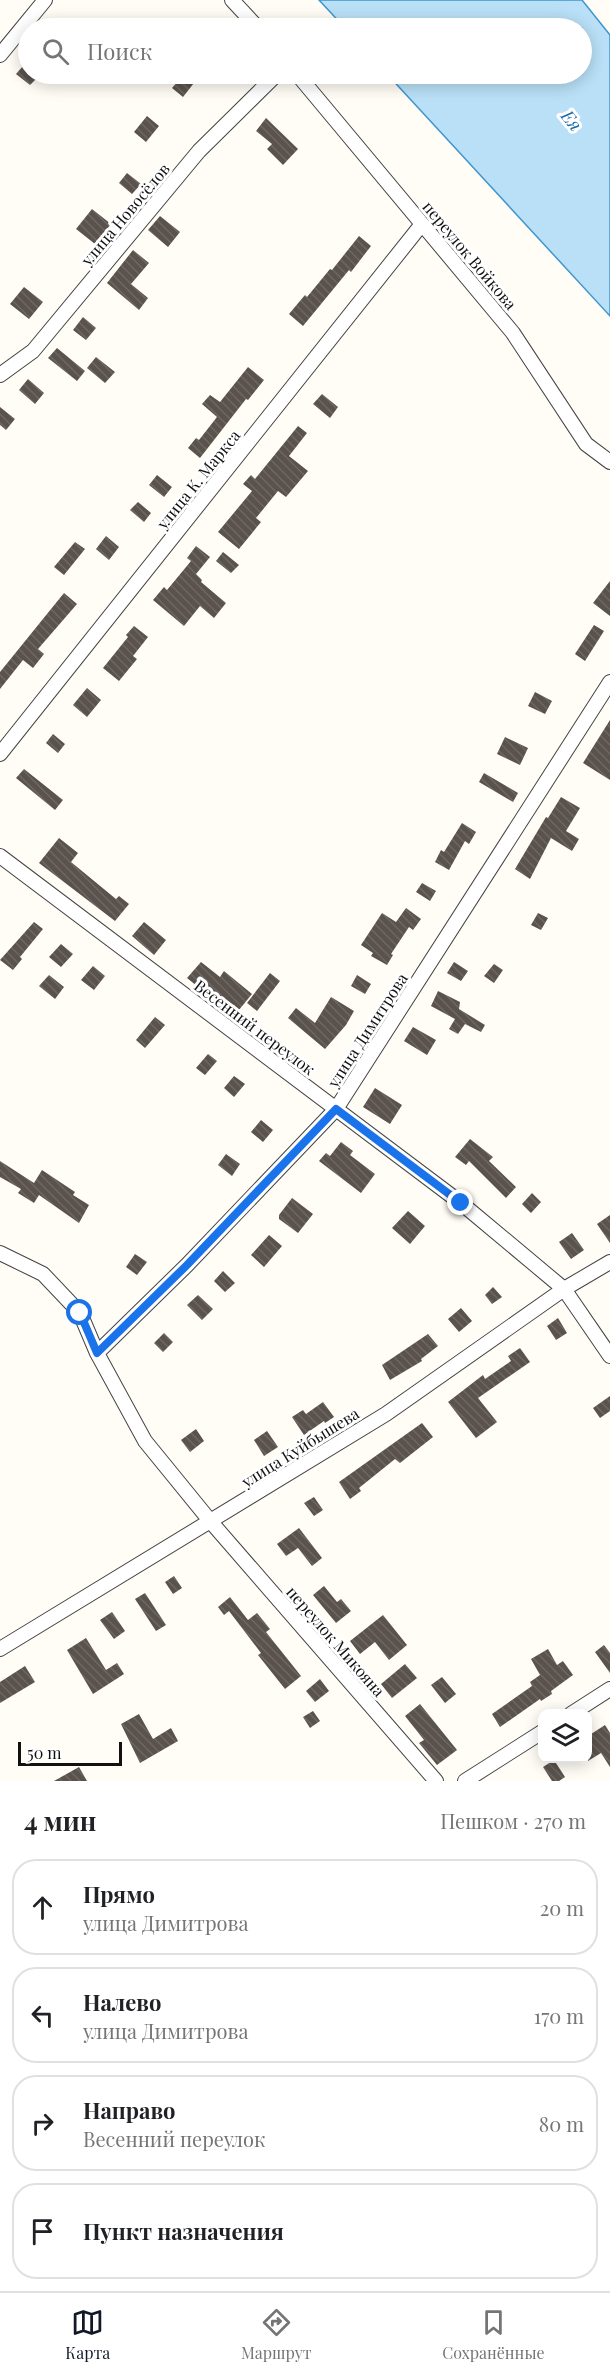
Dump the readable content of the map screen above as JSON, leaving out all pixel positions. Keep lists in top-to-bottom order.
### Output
{
  "streets": {
    "street": [
      "улица Новосёлов",
      "переулок Войкова",
      "улица К. Маркса",
      "Весенний переулок",
      "улица Димитрова",
      "улица Куйбышева",
      "переулок Микояна"
    ]
  },
  "crossings": [
    ["переулок Войкова", "улица К. Маркса"],
    ["Весенний переулок", "улица Димитрова"],
    ["Весенний переулок", "улица Куйбышева"],
    ["улица Куйбышева", "переулок Микояна"]
  ],
  "water": ["Ея"],
  "scale_bar": "50 m",
  "page": {
    "search": "Поиск",
    "scale": "50 m",
    "heading": ["4 мин", "Пешком · 270 m"],
    "list": [
      ["Прямо", "улица Димитрова", "20 m"],
      ["Налево", "улица Димитрова", "170 m"],
      ["Направо", "Весенний переулок", "80 m"],
      "Пункт назначения"
    ],
    "nav": ["Карта", "Маршрут", "Сохранённые"]
  }
}
